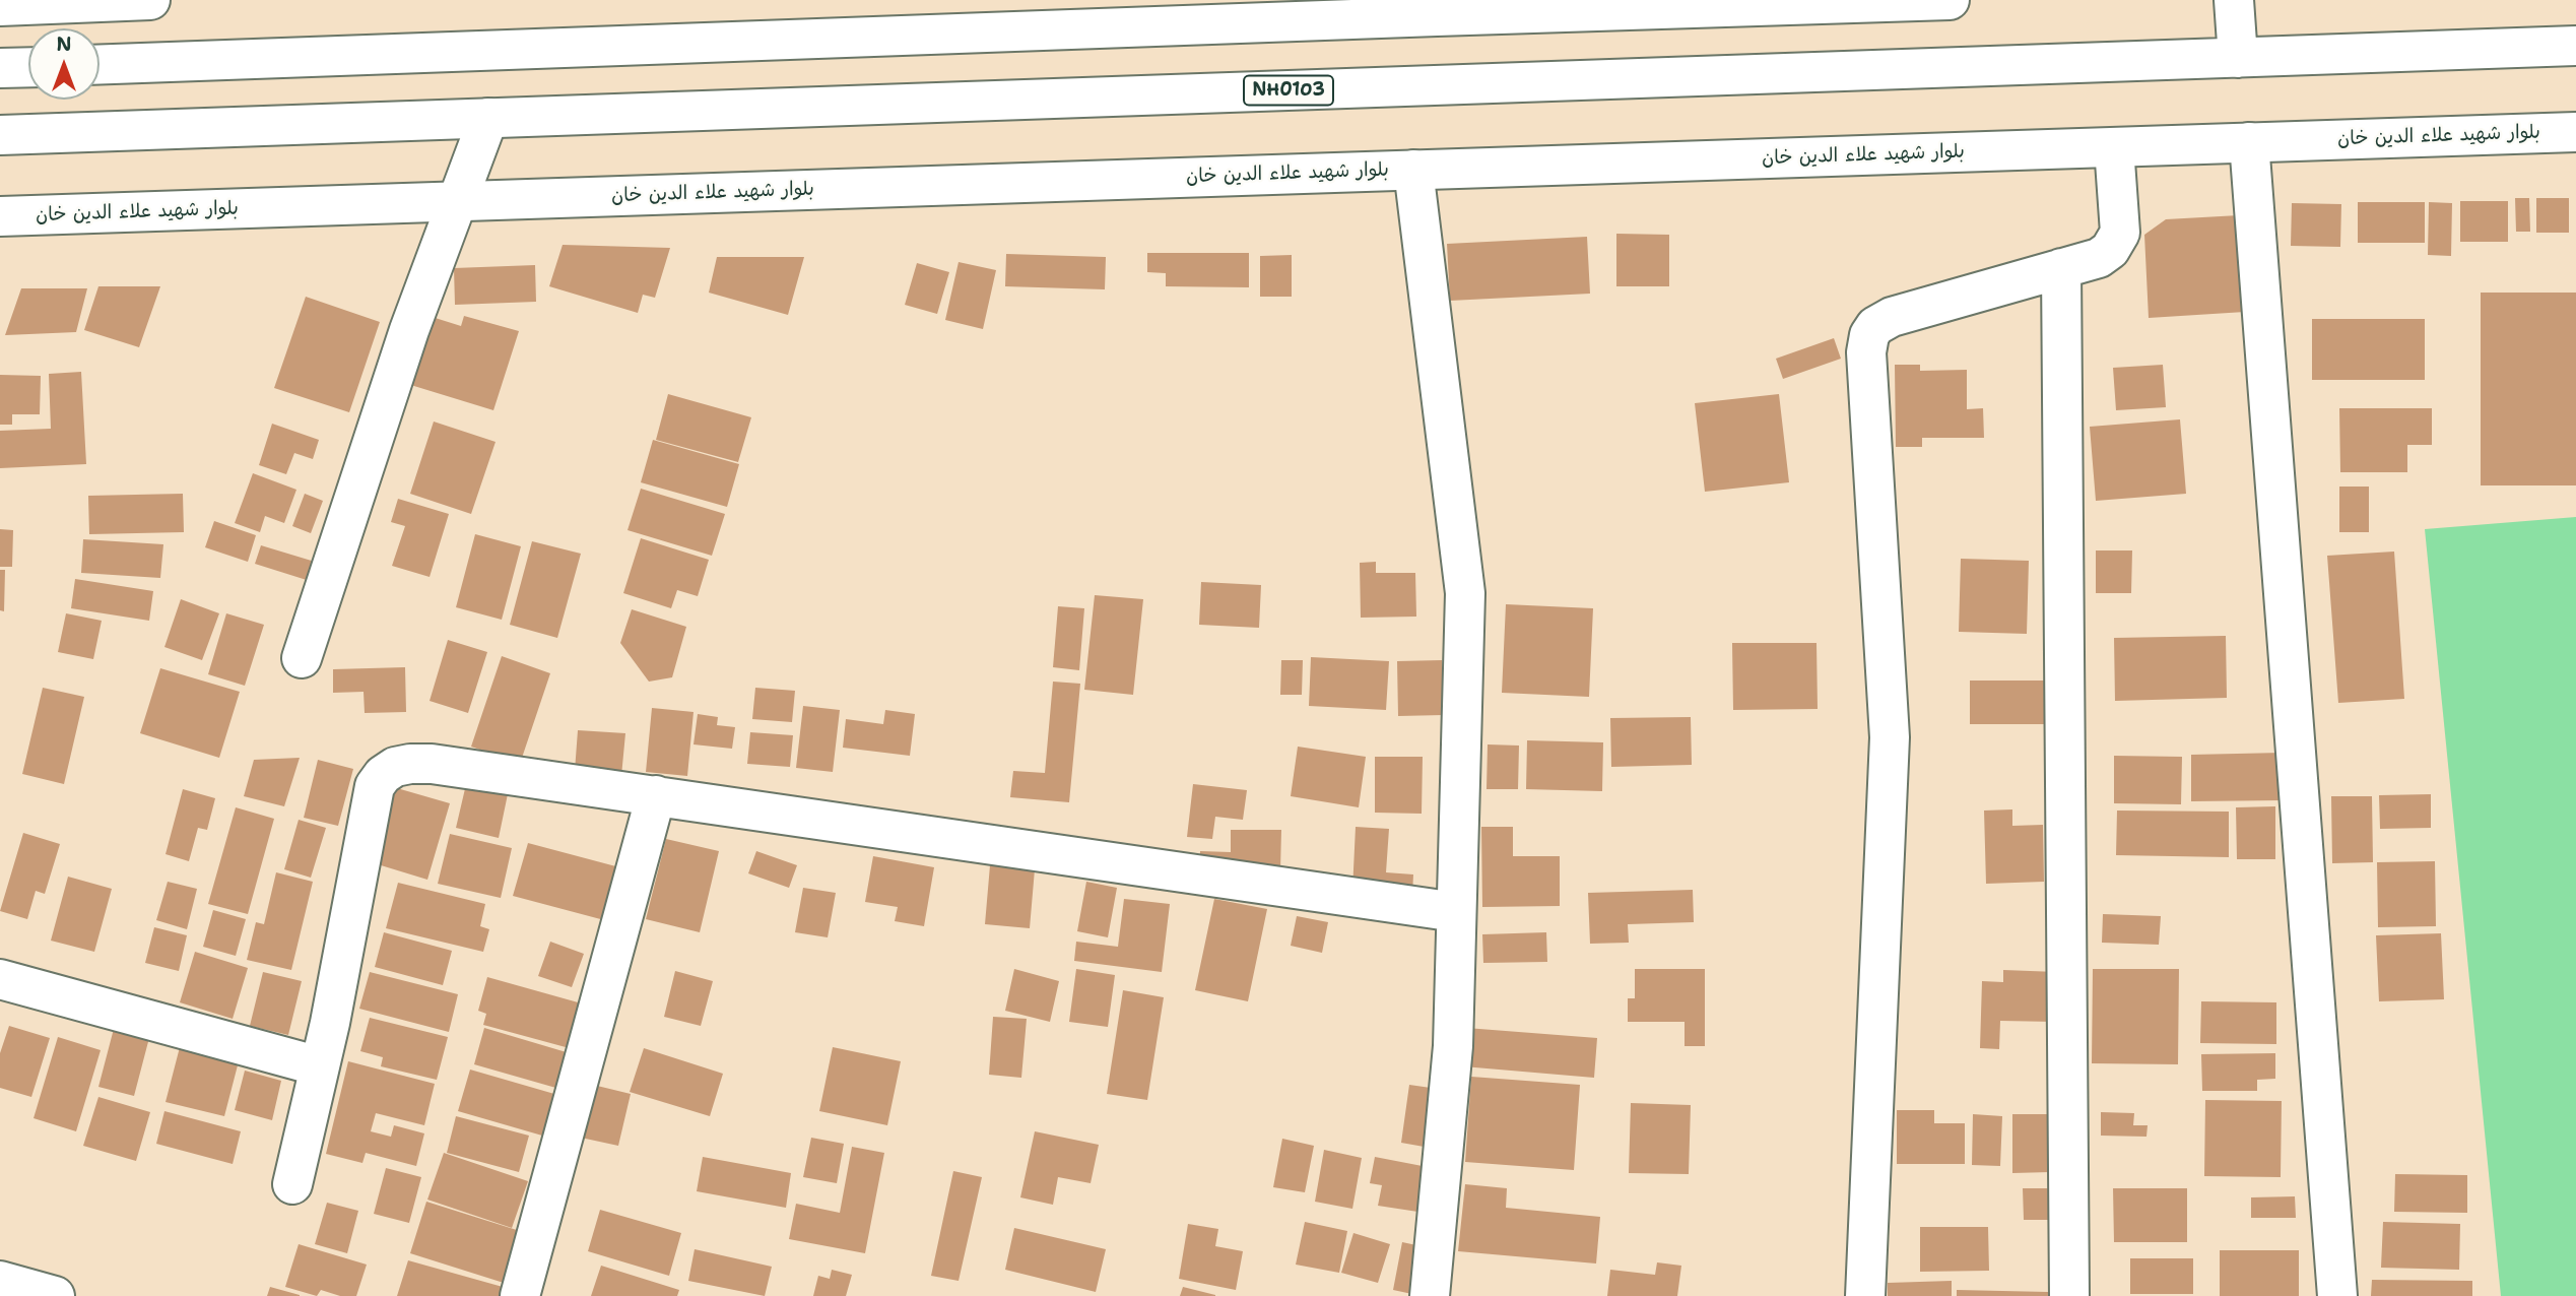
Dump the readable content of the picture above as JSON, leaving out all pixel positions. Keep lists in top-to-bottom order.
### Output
{
  "streets": {
    "main road": ["NH0103", "بلوار شهید علاء الدین خان"]
  },
  "north": "top"
}
